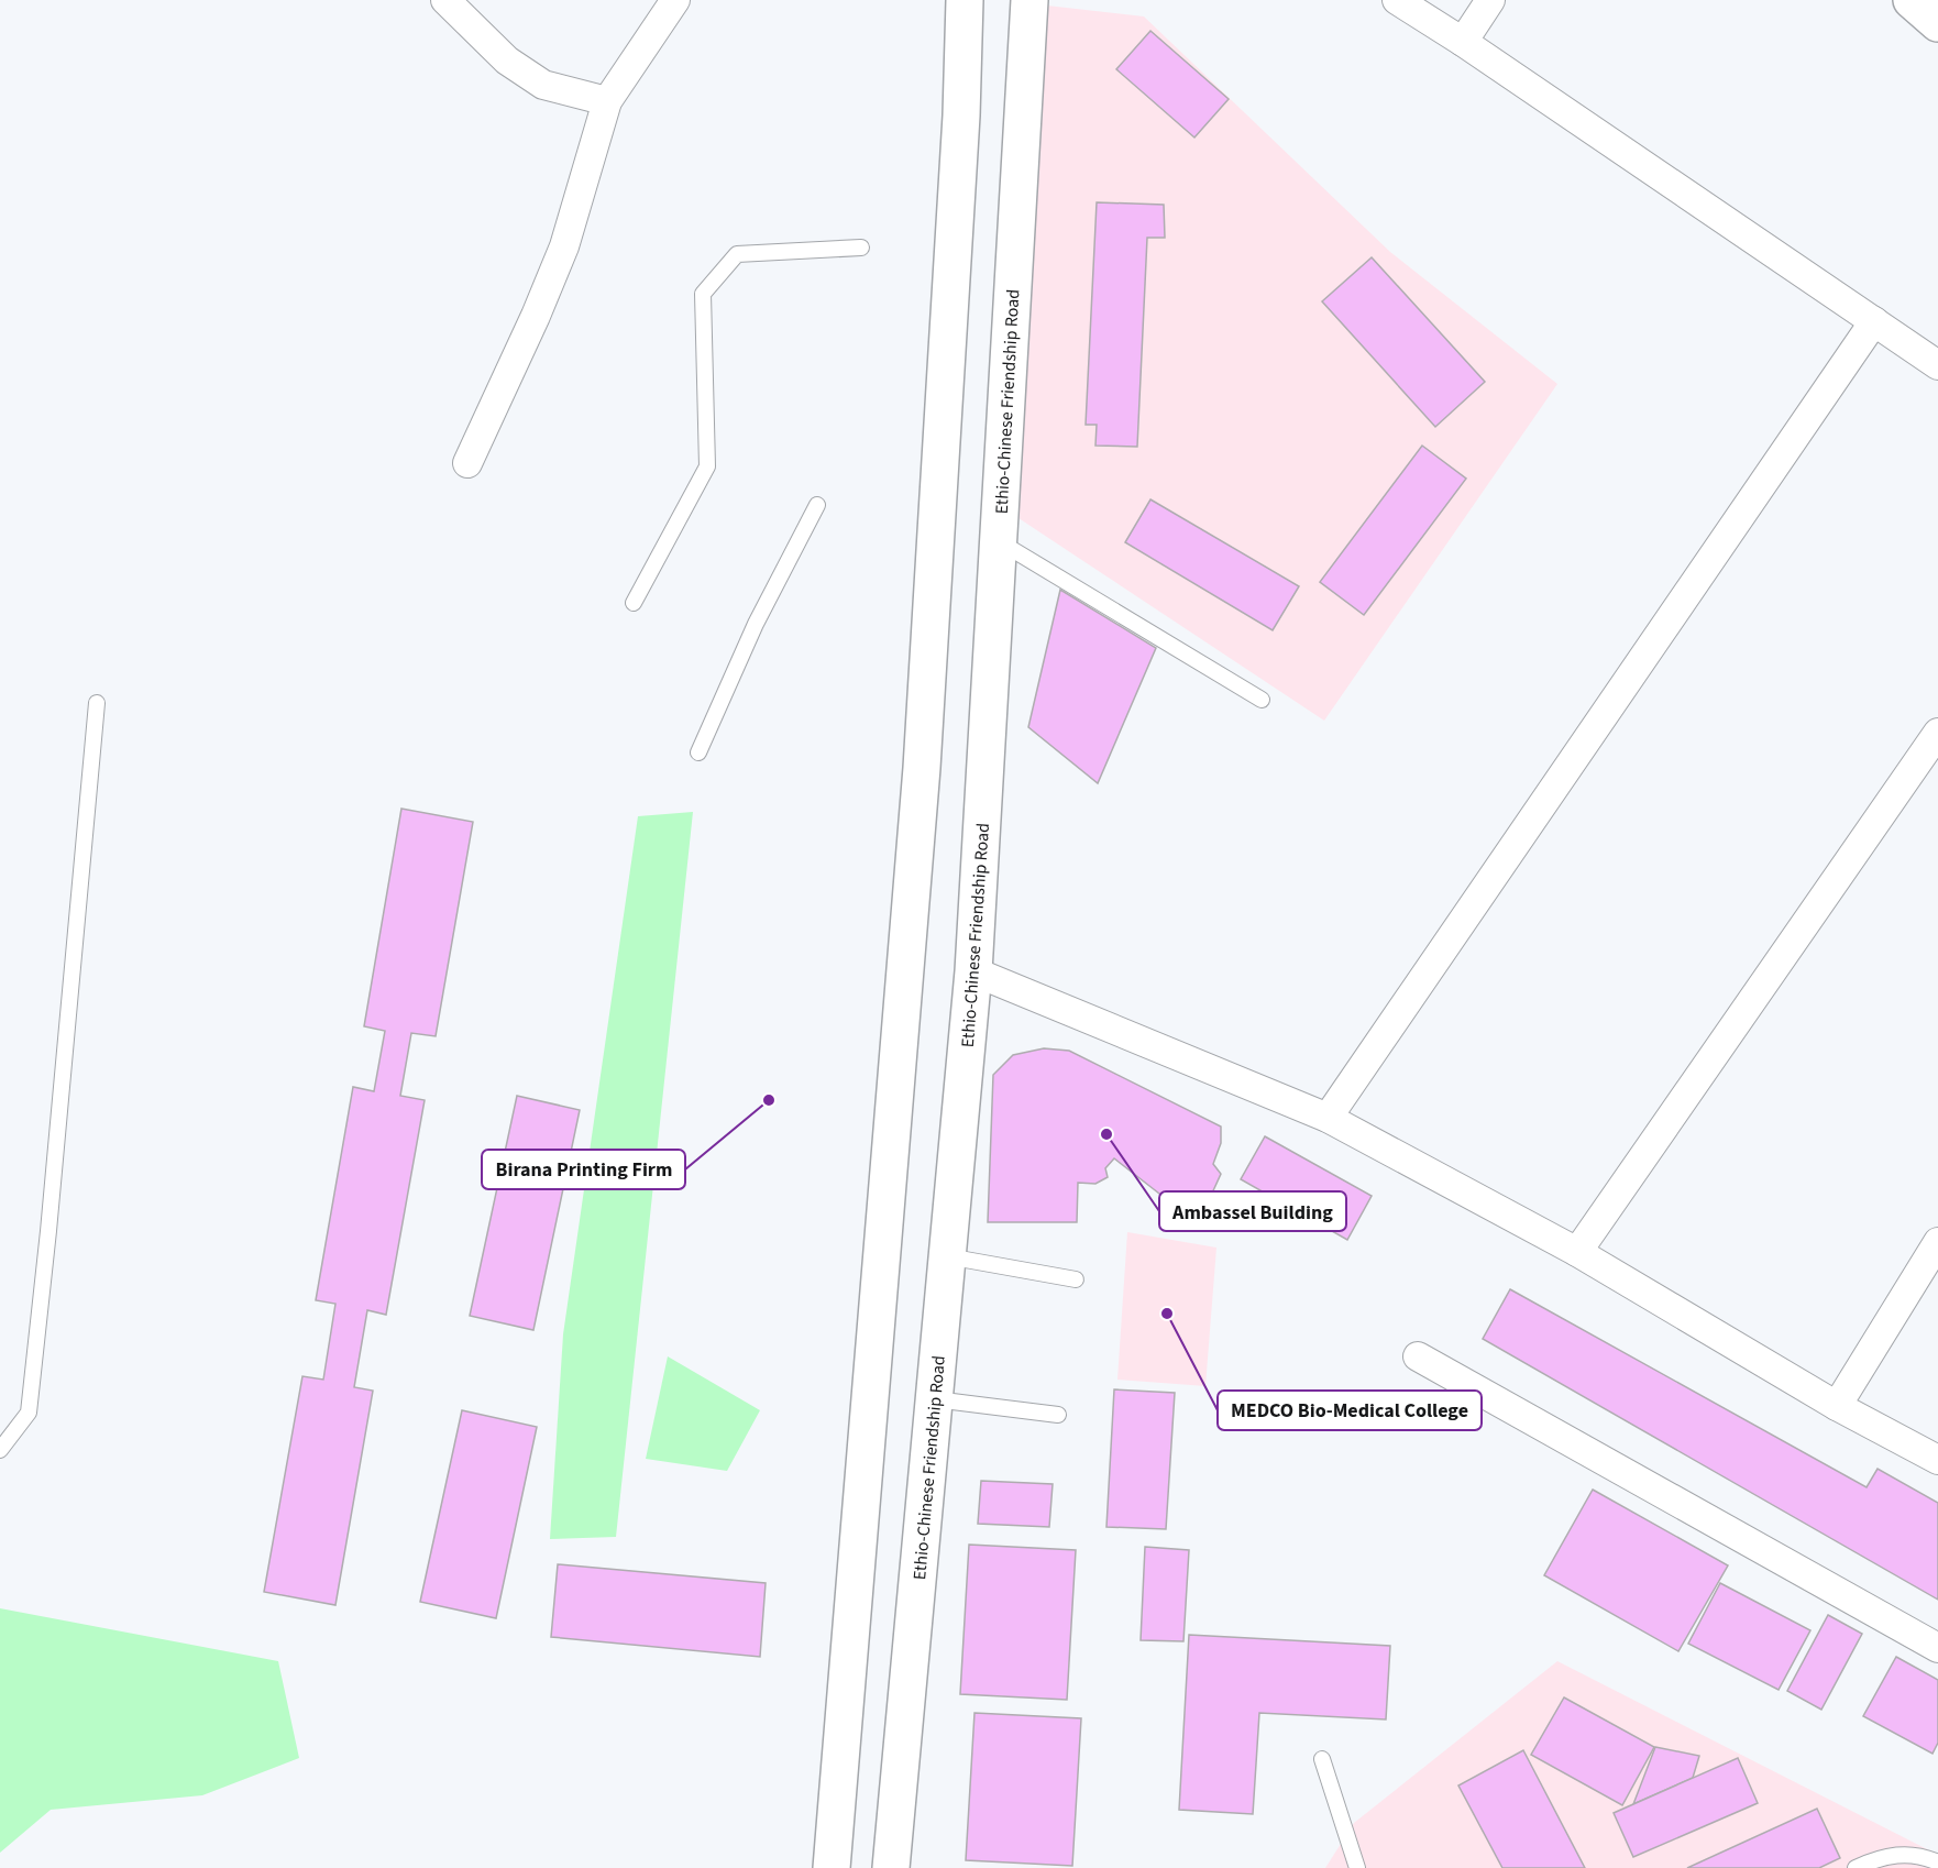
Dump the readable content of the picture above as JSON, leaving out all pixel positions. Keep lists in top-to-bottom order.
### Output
{
  "streets": {
    "main road": ["Ethio-Chinese Friendship Road"]
  },
  "places": ["Birana Printing Firm", "Ambassel Building", "MEDCO Bio-Medical College"]
}
